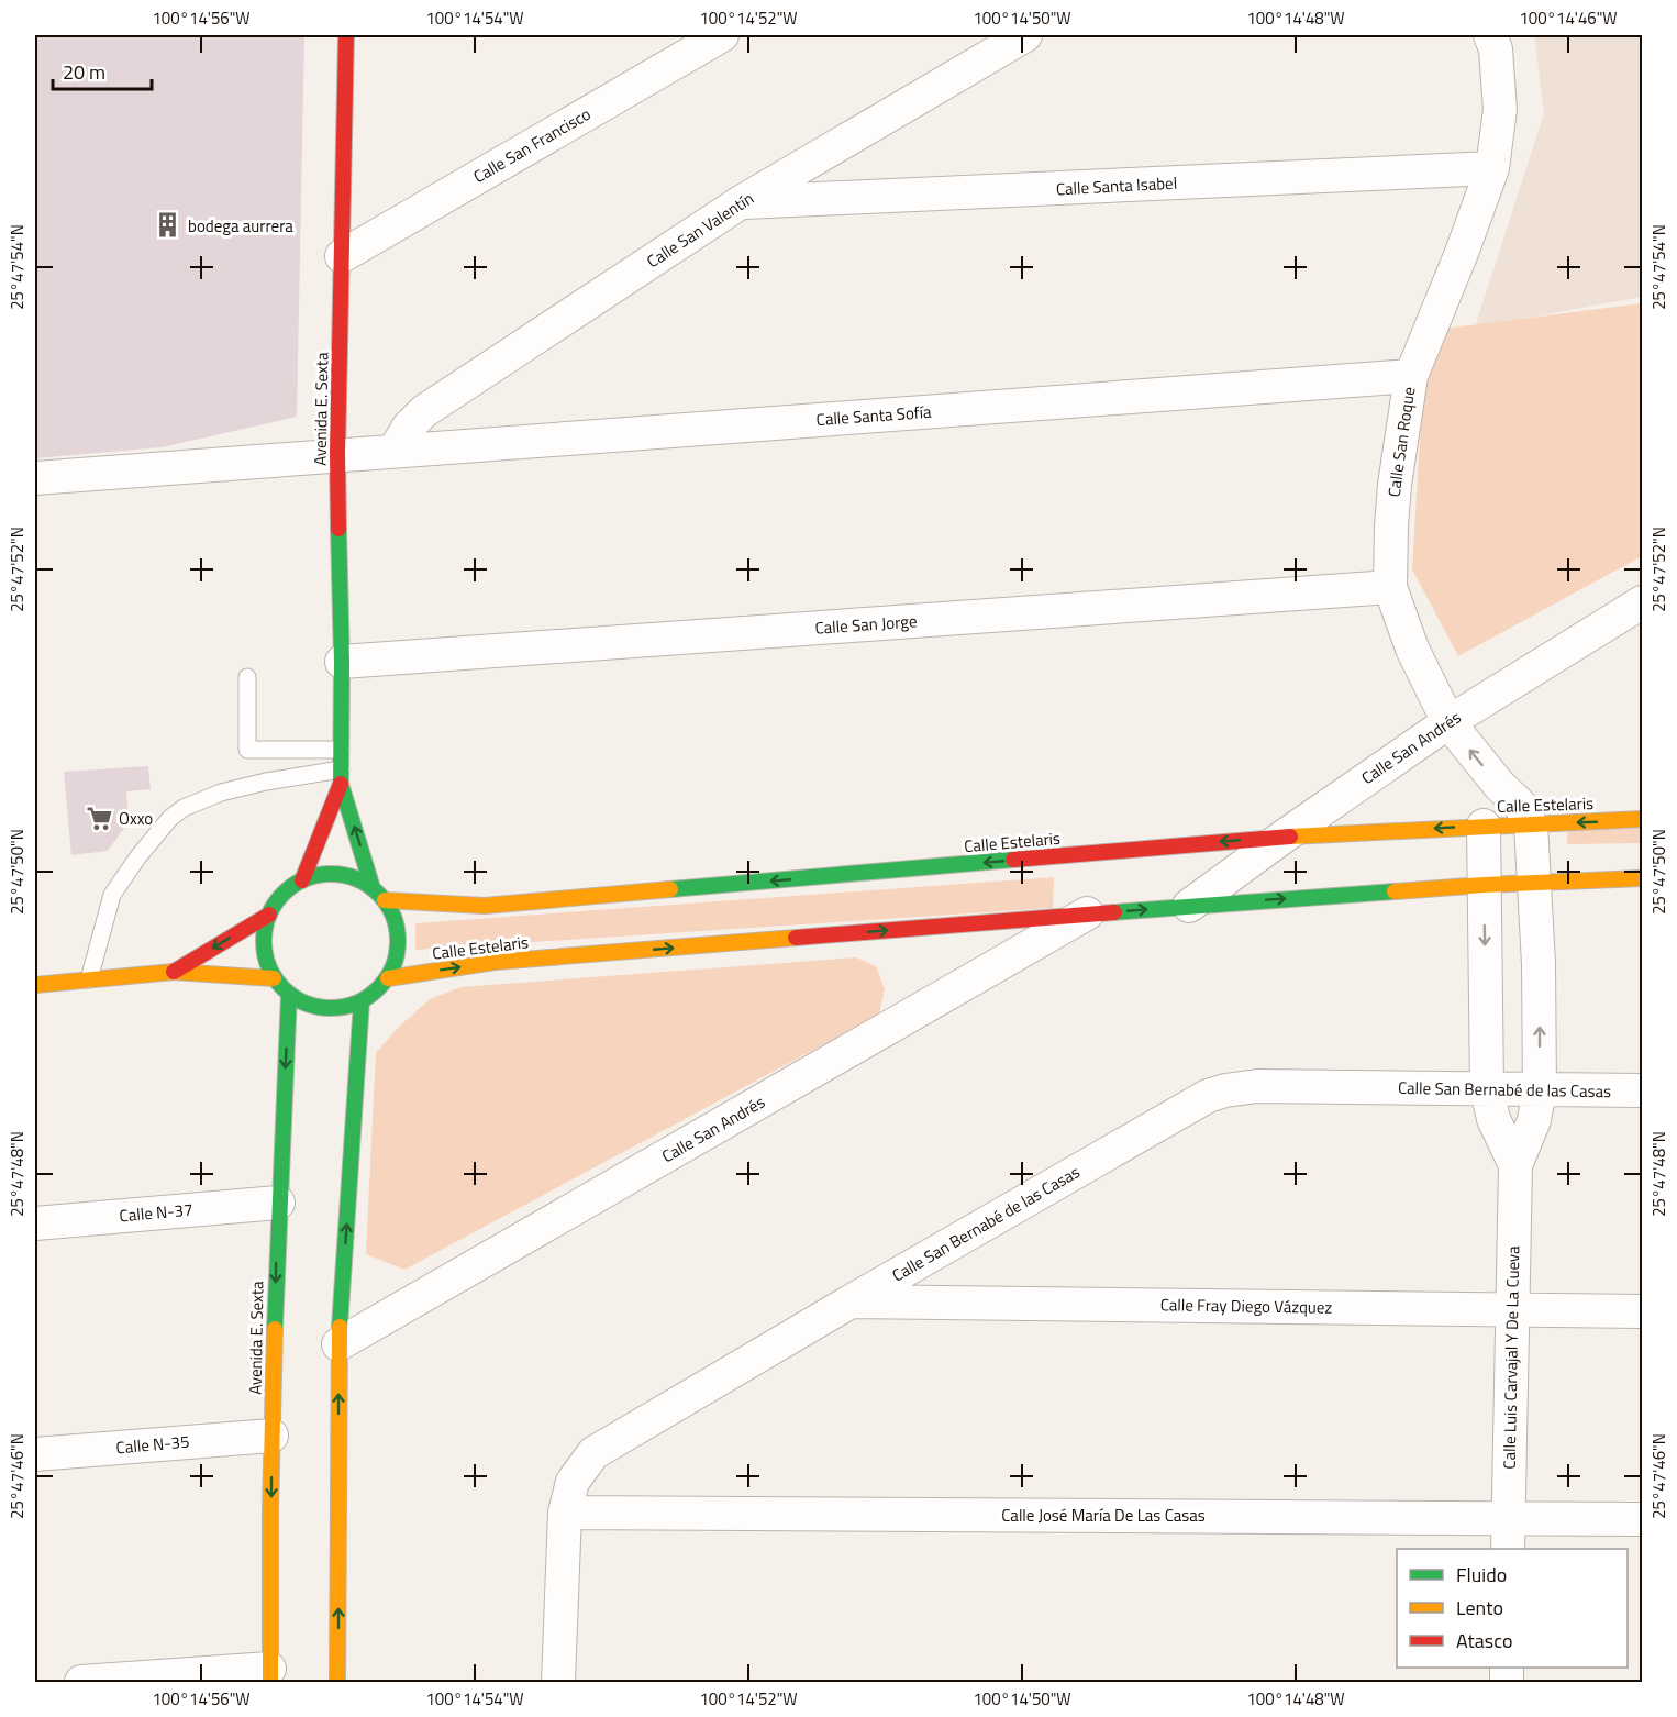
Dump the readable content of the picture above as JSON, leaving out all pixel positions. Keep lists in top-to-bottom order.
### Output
{
  "streets": {
    "street": [
      "Calle San Francisco",
      "Calle Santa Isabel",
      "Calle San Valentín",
      "Avenida E. Sexta",
      "Calle Santa Sofía",
      "Calle San Roque",
      "Calle San Jorge",
      "Calle San Andrés",
      "Calle Estelaris",
      "Calle San Bernabé de las Casas",
      "Calle N-37",
      "Calle Fray Diego Vázquez",
      "Calle Luis Carvajal Y De La Cueva",
      "Calle N-35",
      "Calle José María De Las Casas"
    ]
  },
  "crossings": [
    ["Calle San Francisco", "Avenida E. Sexta"],
    ["Calle Santa Isabel", "Calle San Valentín"],
    ["Calle Santa Isabel", "Calle San Roque"],
    ["Calle San Valentín", "Calle Santa Sofía"],
    ["Avenida E. Sexta", "Calle Santa Sofía"],
    ["Avenida E. Sexta", "Calle San Jorge"],
    ["Avenida E. Sexta", "Calle Estelaris"],
    ["Avenida E. Sexta", "Calle N-37"],
    ["Avenida E. Sexta", "Calle N-35"],
    ["Calle Santa Sofía", "Calle San Roque"],
    ["Calle San Roque", "Calle San Jorge"],
    ["Calle San Roque", "Calle San Andrés"],
    ["Calle San Roque", "Calle Estelaris"],
    ["Calle San Roque", "Calle Luis Carvajal Y De La Cueva"],
    ["Calle San Andrés", "Calle Estelaris"],
    ["Calle Estelaris", "Calle Luis Carvajal Y De La Cueva"],
    ["Calle San Bernabé de las Casas", "Calle Fray Diego Vázquez"],
    ["Calle San Bernabé de las Casas", "Calle Luis Carvajal Y De La Cueva"],
    ["Calle San Bernabé de las Casas", "Calle José María De Las Casas"],
    ["Calle Fray Diego Vázquez", "Calle Luis Carvajal Y De La Cueva"],
    ["Calle Luis Carvajal Y De La Cueva", "Calle José María De Las Casas"]
  ],
  "places": {
    "building": ["bodega aurrera"],
    "supermarket": ["Oxxo"]
  },
  "legend": ["Fluido", "Lento", "Atasco"],
  "scale_bar": "20 m",
  "coordinates": [
    "100°14'56\"W",
    "100°14'54\"W",
    "100°14'52\"W",
    "100°14'50\"W",
    "100°14'48\"W",
    "100°14'46\"W",
    "25°47'54\"N",
    "25°47'52\"N",
    "25°47'50\"N",
    "25°47'48\"N",
    "25°47'46\"N"
  ]
}
